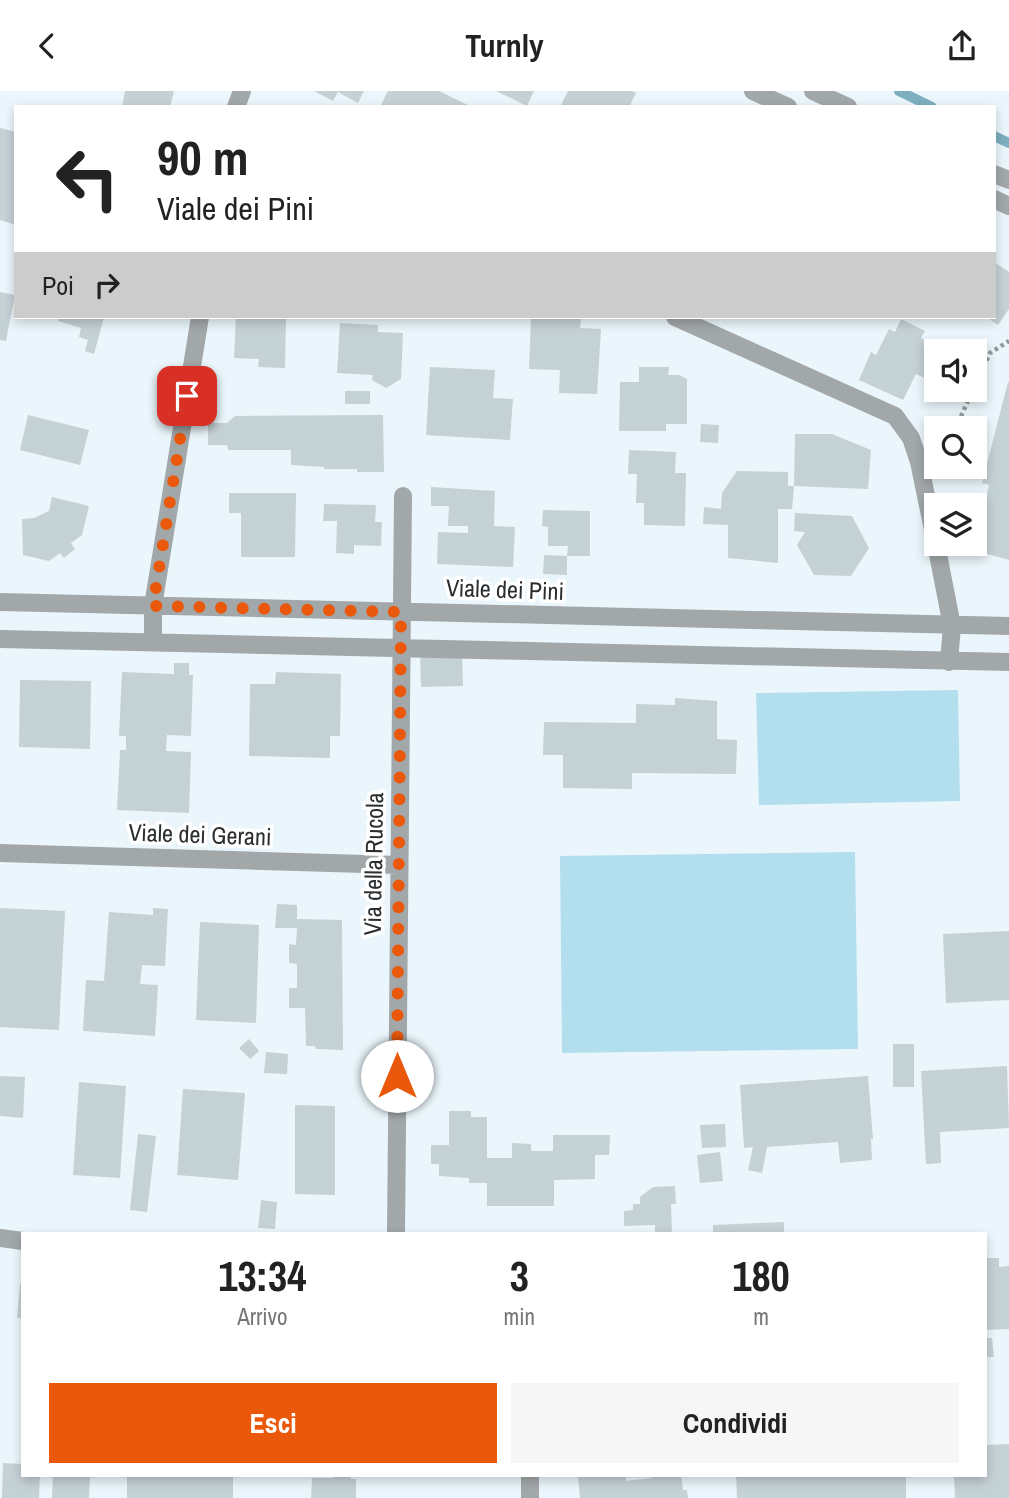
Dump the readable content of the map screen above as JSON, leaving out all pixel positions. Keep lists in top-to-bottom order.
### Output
{
  "streets": {
    "street": ["Viale dei Pini", "Viale dei Gerani", "Via della Rucola"]
  },
  "crossings": [
    ["Viale dei Pini", "Via della Rucola"],
    ["Viale dei Gerani", "Via della Rucola"]
  ],
  "page": {
    "header": "Turnly",
    "turn": ["90 m", "Viale dei Pini"],
    "then": "Poi",
    "eta": [
      "13:34",
      "Arrivo",
      "3",
      "min",
      "180",
      "m"
    ],
    "buttons": ["Esci", "Condividi"]
  }
}
